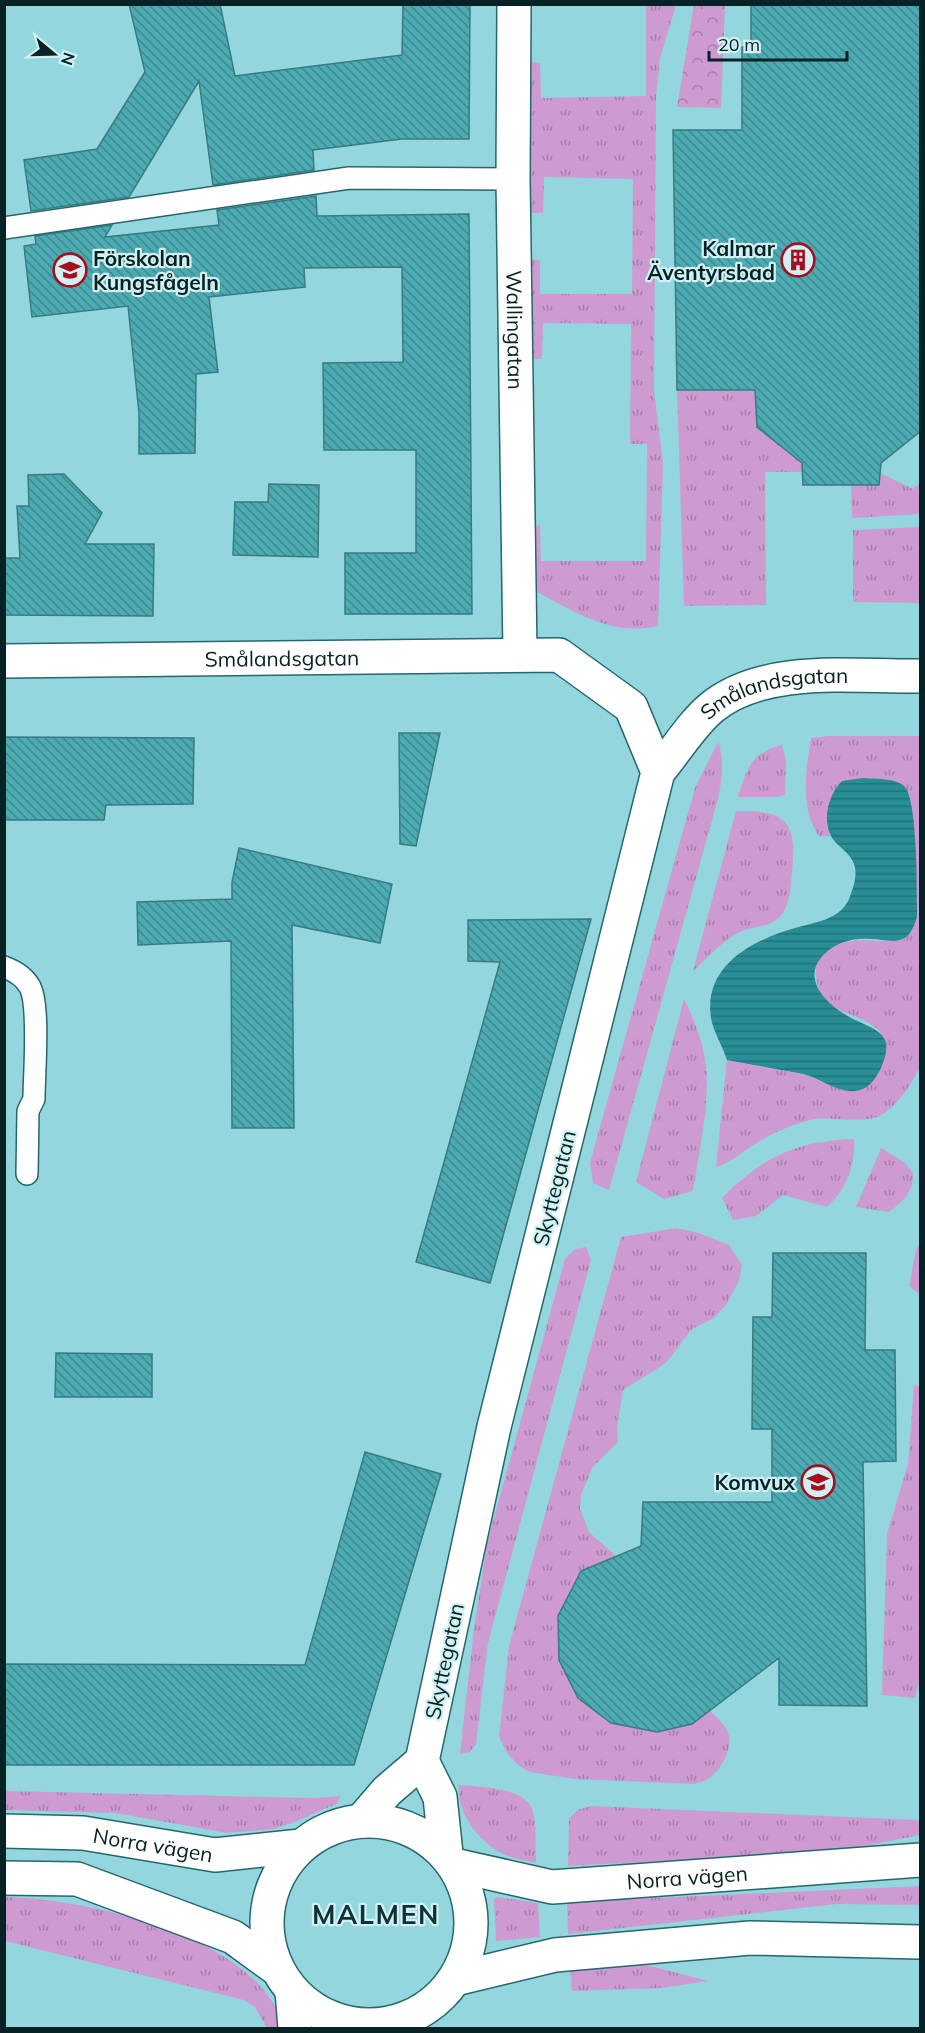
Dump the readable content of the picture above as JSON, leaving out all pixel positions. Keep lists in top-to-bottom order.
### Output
{
  "streets": {
    "street": [
      "Wallingatan",
      "Smålandsgatan",
      "Skyttegatan",
      "Norra vägen"
    ]
  },
  "crossings": [
    ["Wallingatan", "Smålandsgatan"],
    ["Smålandsgatan", "Skyttegatan"]
  ],
  "districts": ["MALMEN"],
  "places": {
    "building": ["Kalmar Äventyrsbad"],
    "school or university": ["Förskolan Kungsfågeln", "Komvux"]
  },
  "scale_bar": "20 m",
  "north": "right"
}
